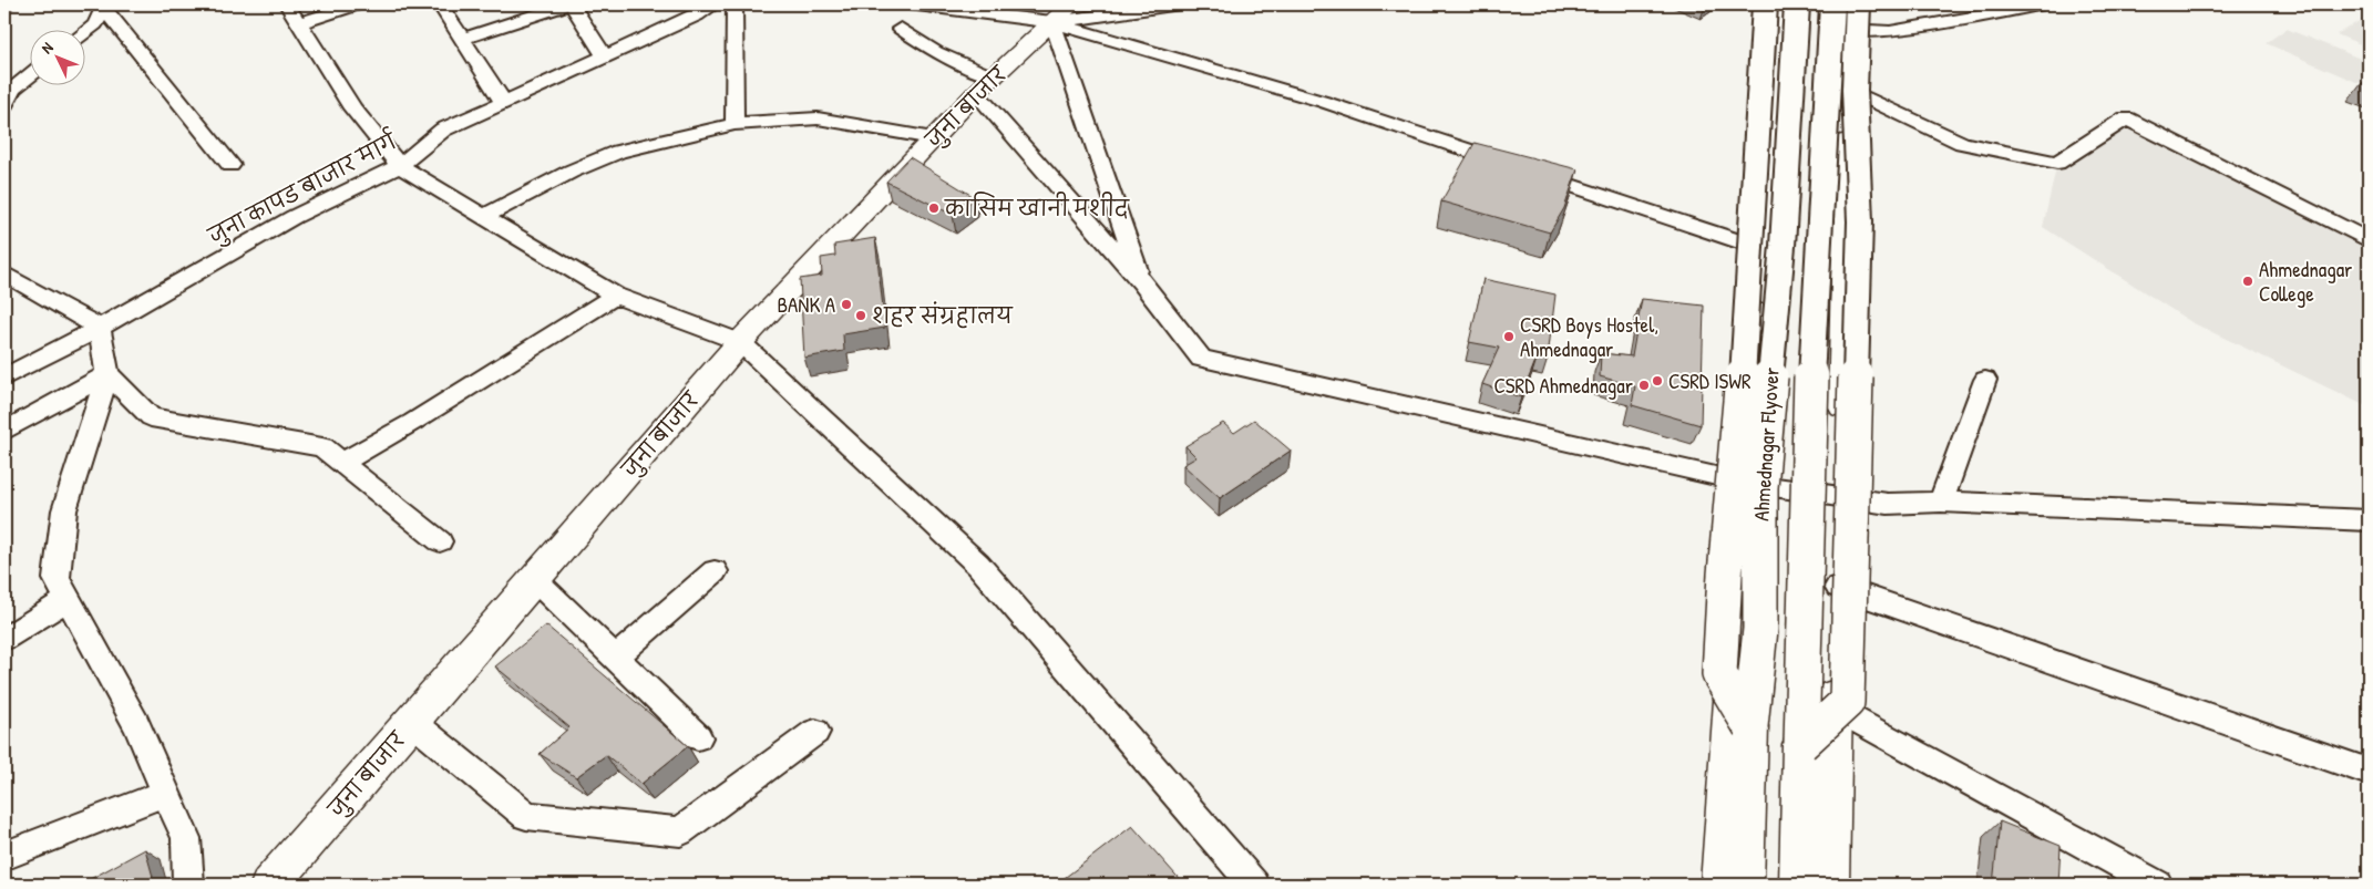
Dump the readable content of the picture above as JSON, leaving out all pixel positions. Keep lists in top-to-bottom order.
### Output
{
  "streets": {
    "main road": ["जुना बाजार", "Ahmednagar Flyover"],
    "street": ["जुना कापड बाजार मार्ग"]
  },
  "places": [
    "कासिम खानी मशीद",
    "Ahmednagar College",
    "BANK A",
    "शहर संग्रहालय",
    "CSRD Boys Hostel, Ahmednagar",
    "CSRD ISWR",
    "CSRD Ahmednagar"
  ],
  "north": "top left"
}
